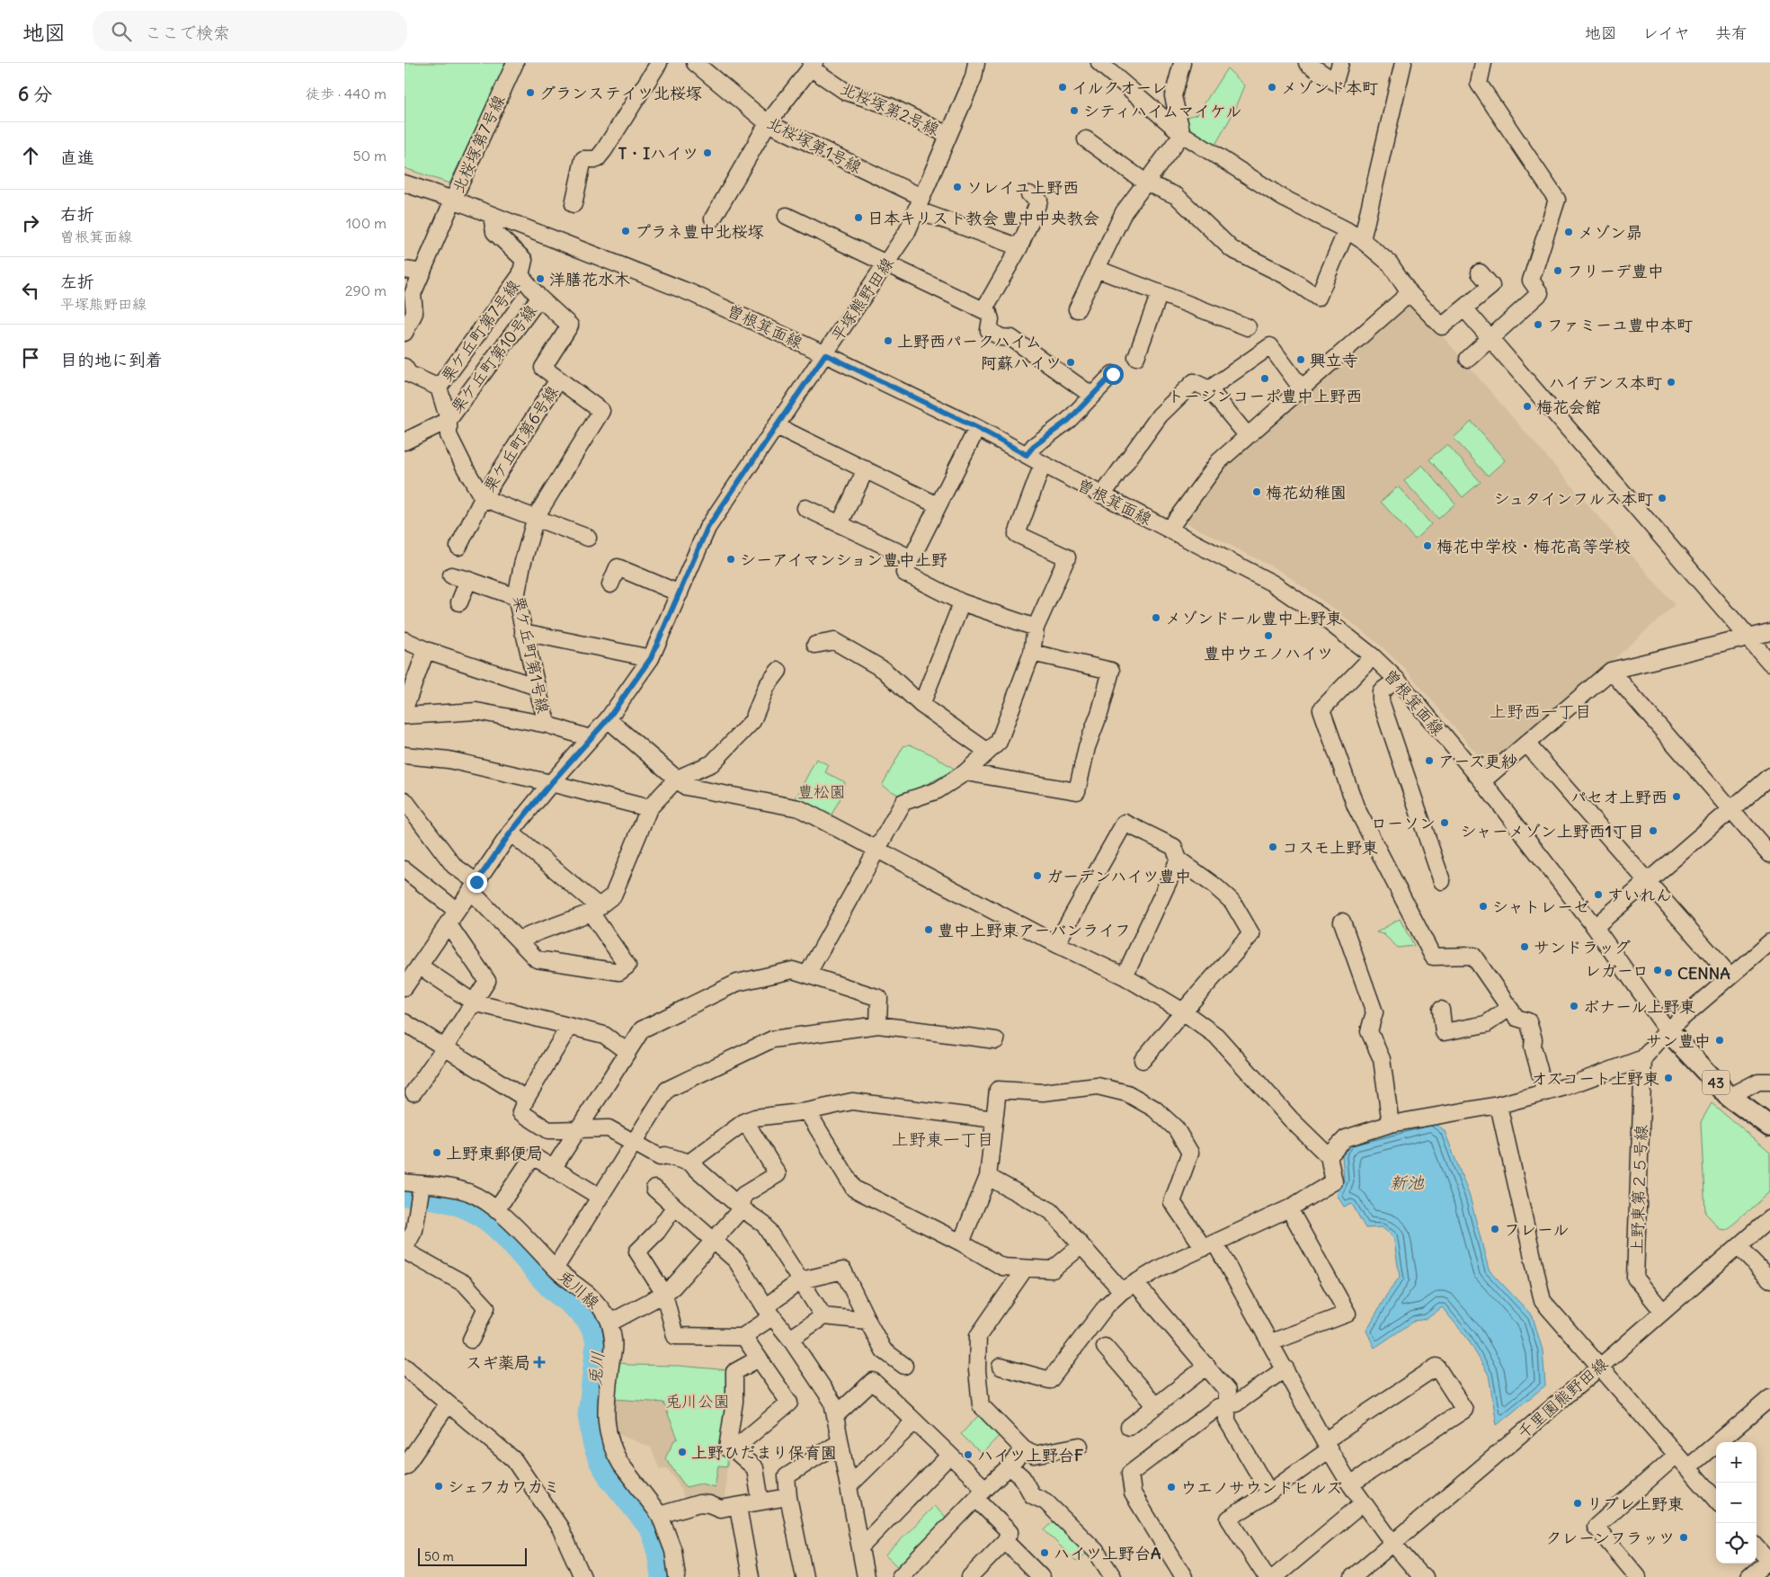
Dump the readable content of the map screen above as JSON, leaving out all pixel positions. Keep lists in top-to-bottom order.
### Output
{
  "streets": {
    "main road": ["43"],
    "street": [
      "北桜塚第2号線",
      "北桜塚第7号線",
      "北桜塚第1号線",
      "平塚熊野田線",
      "曽根箕面線",
      "栗ケ丘町第7号線",
      "栗ケ丘町第10号線",
      "栗ケ丘町第6号線",
      "栗ケ丘町第1号線",
      "上野東第２５号線",
      "兎川線",
      "千里園熊野田線"
    ]
  },
  "crossings": [
    ["北桜塚第2号線", "平塚熊野田線"],
    ["北桜塚第7号線", "曽根箕面線"],
    ["北桜塚第1号線", "平塚熊野田線"],
    ["平塚熊野田線", "曽根箕面線"],
    ["平塚熊野田線", "栗ケ丘町第1号線"],
    ["曽根箕面線", "43"],
    ["栗ケ丘町第6号線", "栗ケ丘町第1号線"],
    ["上野東第２５号線", "千里園熊野田線"]
  ],
  "districts": ["上野西一丁目", "上野東一丁目"],
  "water": ["新池", "兎川"],
  "parks": ["豊松園", "兎川公園"],
  "places": {
    "other": [
      "イルクオーレ",
      "メゾンド本町",
      "グランステイツ北桜塚",
      "シティハイムマイケル",
      "T・Iハイツ",
      "ソレイユ上野西",
      "日本キリスト教会 豊中中央教会",
      "プラネ豊中北桜塚",
      "メゾン昴",
      "フリーデ豊中",
      "洋膳花水木",
      "ファミーユ豊中本町",
      "上野西パークハイム",
      "興立寺",
      "阿蘇ハイツ",
      "トージンコーポ豊中上野西",
      "ハイデンス本町",
      "梅花会館",
      "梅花幼稚園",
      "シュタインフルス本町",
      "梅花中学校・梅花高等学校",
      "シーアイマンション豊中上野",
      "メゾンドール豊中上野東",
      "豊中ウエノハイツ",
      "アーズ更紗",
      "パセオ上野西",
      "ローソン",
      "シャーメゾン上野西1丁目",
      "コスモ上野東",
      "ガーデンハイツ豊中",
      "すいれん",
      "シャトレーゼ",
      "豊中上野東アーバンライフ",
      "サンドラッグ",
      "レガーロ",
      "CENNA",
      "ボナール上野東",
      "サン豊中",
      "オズコート上野東",
      "上野東郵便局",
      "フレール",
      "上野ひだまり保育園",
      "ハイツ上野台F",
      "シェフカワカミ",
      "ウエノサウンドヒルズ",
      "リブレ上野東",
      "クレーンフラッツ",
      "ハイツ上野台A"
    ],
    "health": ["スギ薬局"]
  },
  "scale_bar": "50 m",
  "page": {
    "header": "地図",
    "search": "ここで検索",
    "nav": ["地図", "レイヤ", "共有"],
    "heading": ["6 分", "徒歩 · 440 m"],
    "list": [
      ["直進", "50 m"],
      ["右折", "曽根箕面線", "100 m"],
      ["左折", "平塚熊野田線", "290 m"],
      "目的地に到着"
    ],
    "map_buttons": ["+", "−"],
    "scale": "50 m"
  }
}
